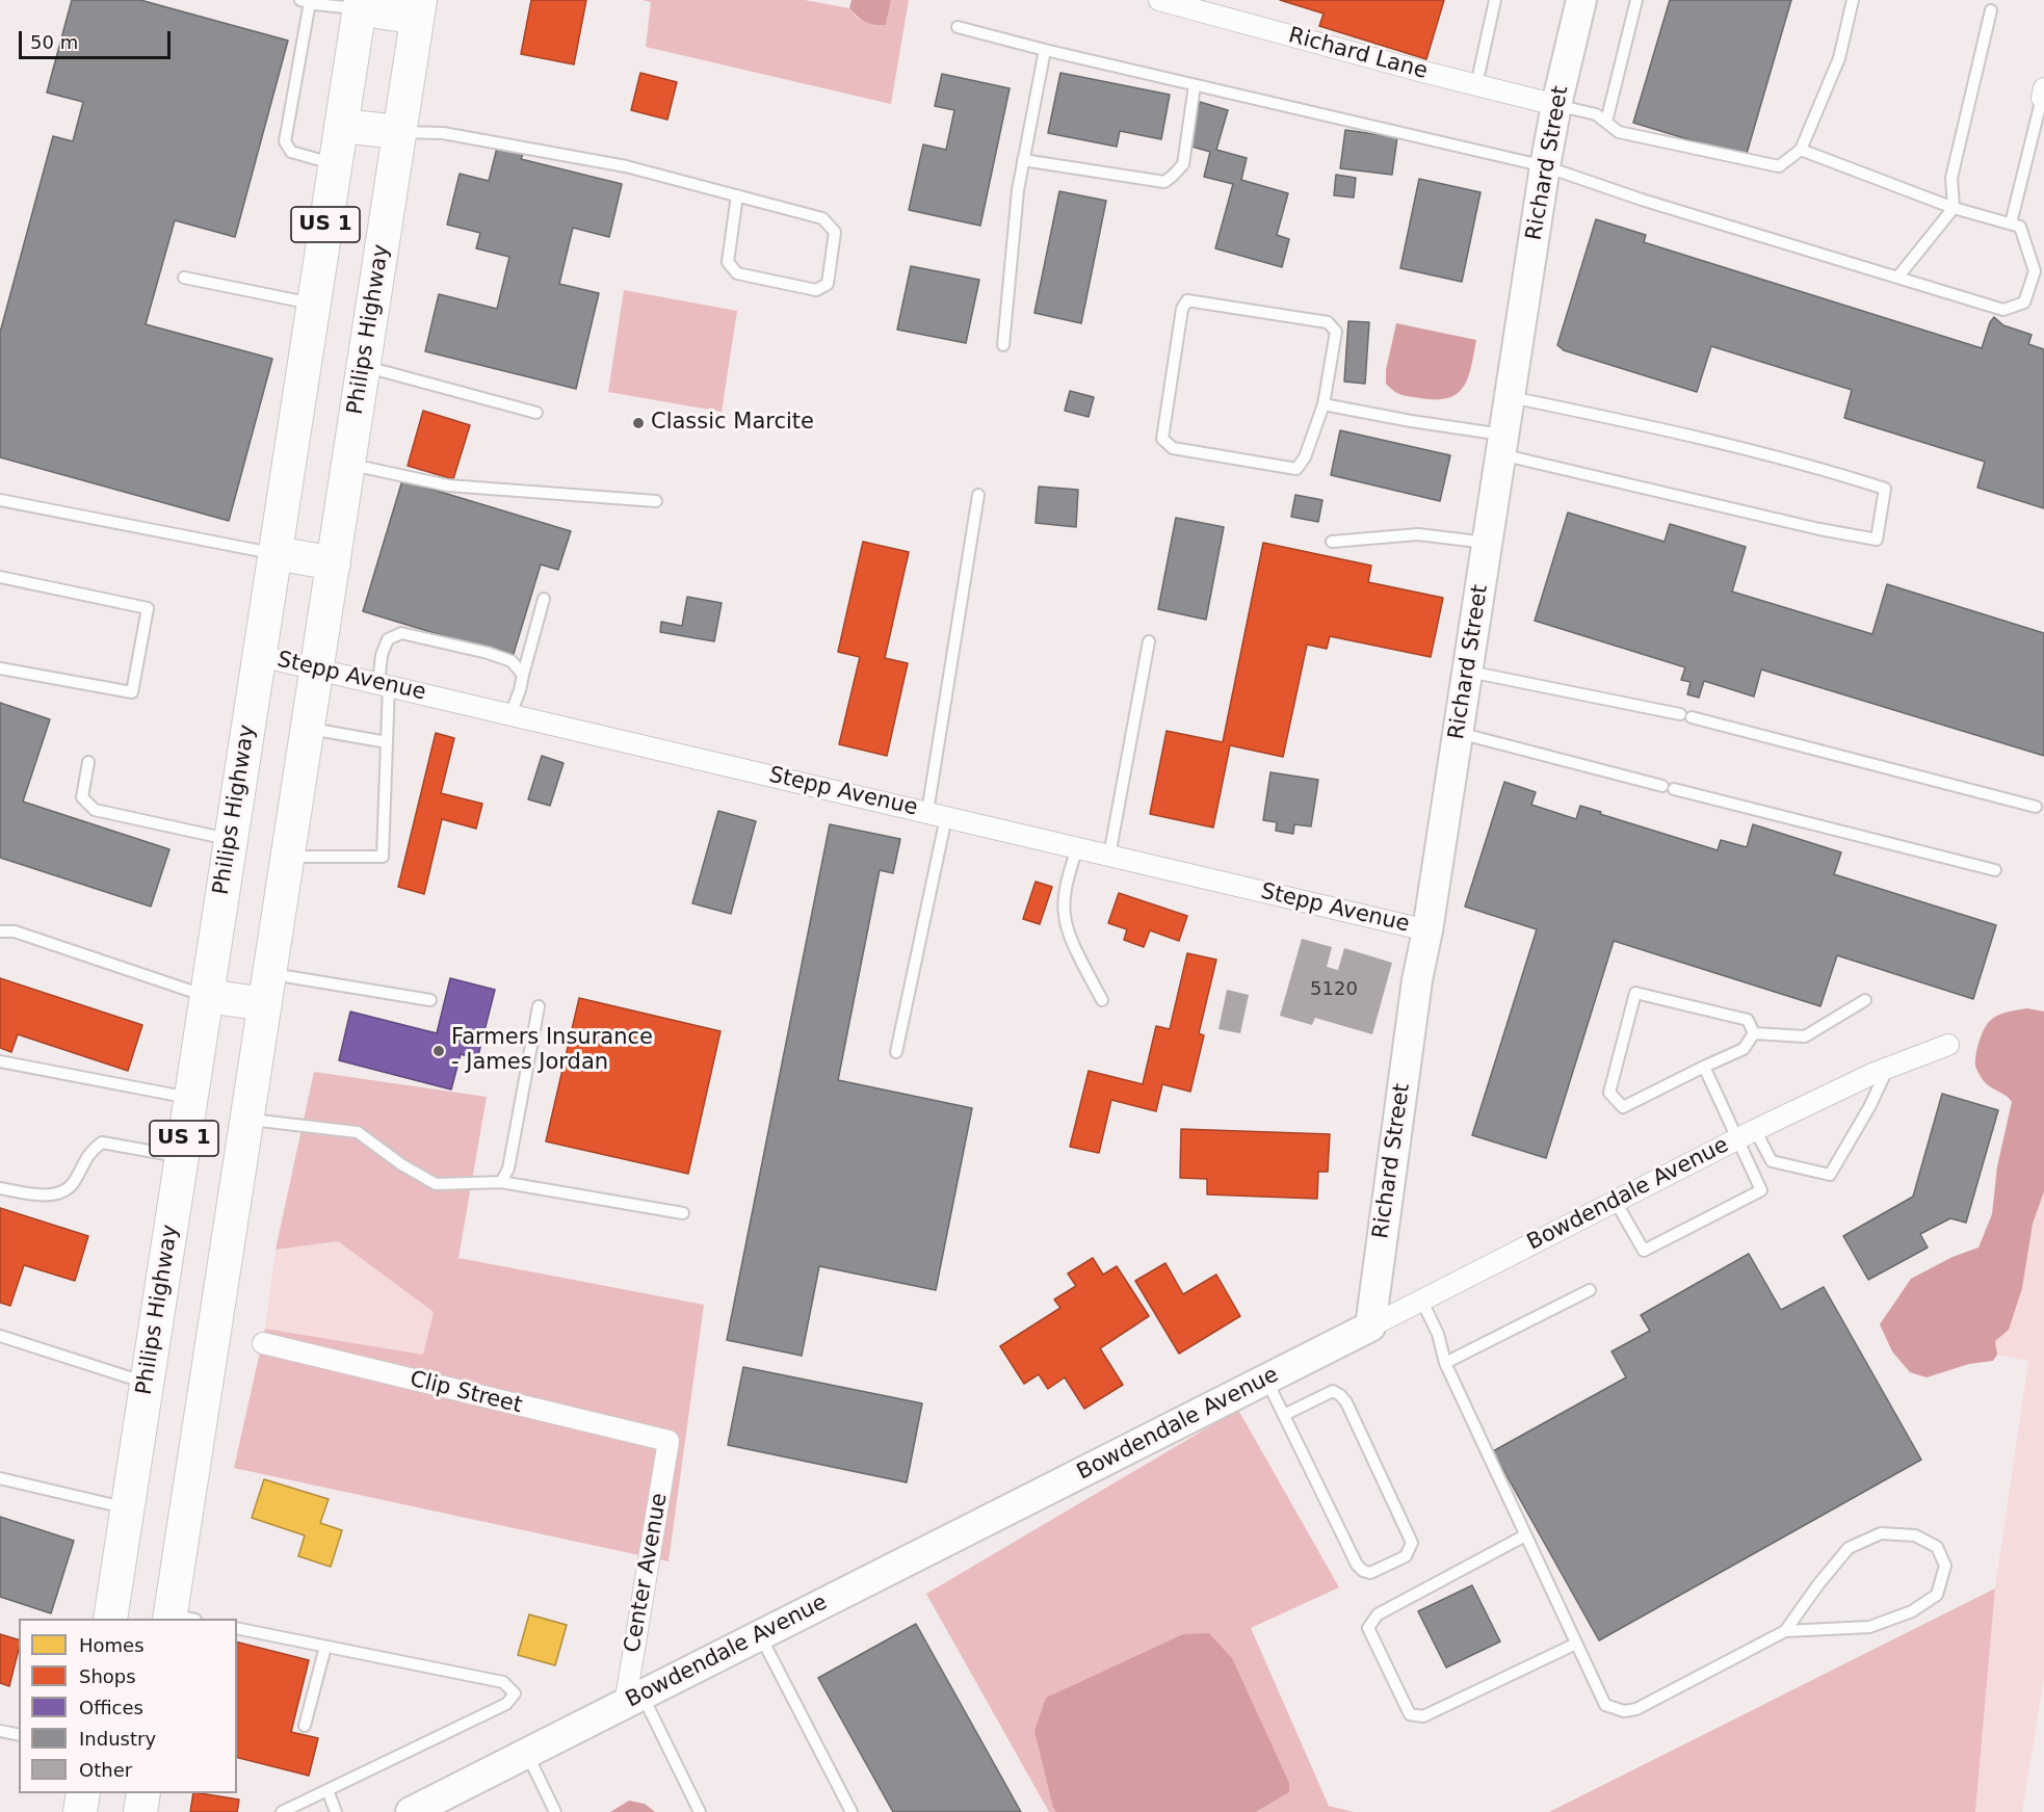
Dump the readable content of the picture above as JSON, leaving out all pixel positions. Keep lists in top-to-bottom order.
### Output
{
  "streets": {
    "main road": ["US 1", "Philips Highway"],
    "street": [
      "Richard Lane",
      "Richard Street",
      "Stepp Avenue",
      "Bowdendale Avenue",
      "Clip Street",
      "Center Avenue"
    ]
  },
  "crossings": [
    ["Richard Lane", "Richard Street"],
    ["Richard Street", "Stepp Avenue"],
    ["Richard Street", "Bowdendale Avenue"],
    ["Philips Highway", "Stepp Avenue"],
    ["Bowdendale Avenue", "Center Avenue"],
    ["Clip Street", "Center Avenue"]
  ],
  "places": ["Classic Marcite", "Farmers Insurance - James Jordan"],
  "house_numbers": ["5120"],
  "legend": [
    "Homes",
    "Shops",
    "Offices",
    "Industry",
    "Other"
  ],
  "scale_bar": "50 m"
}
